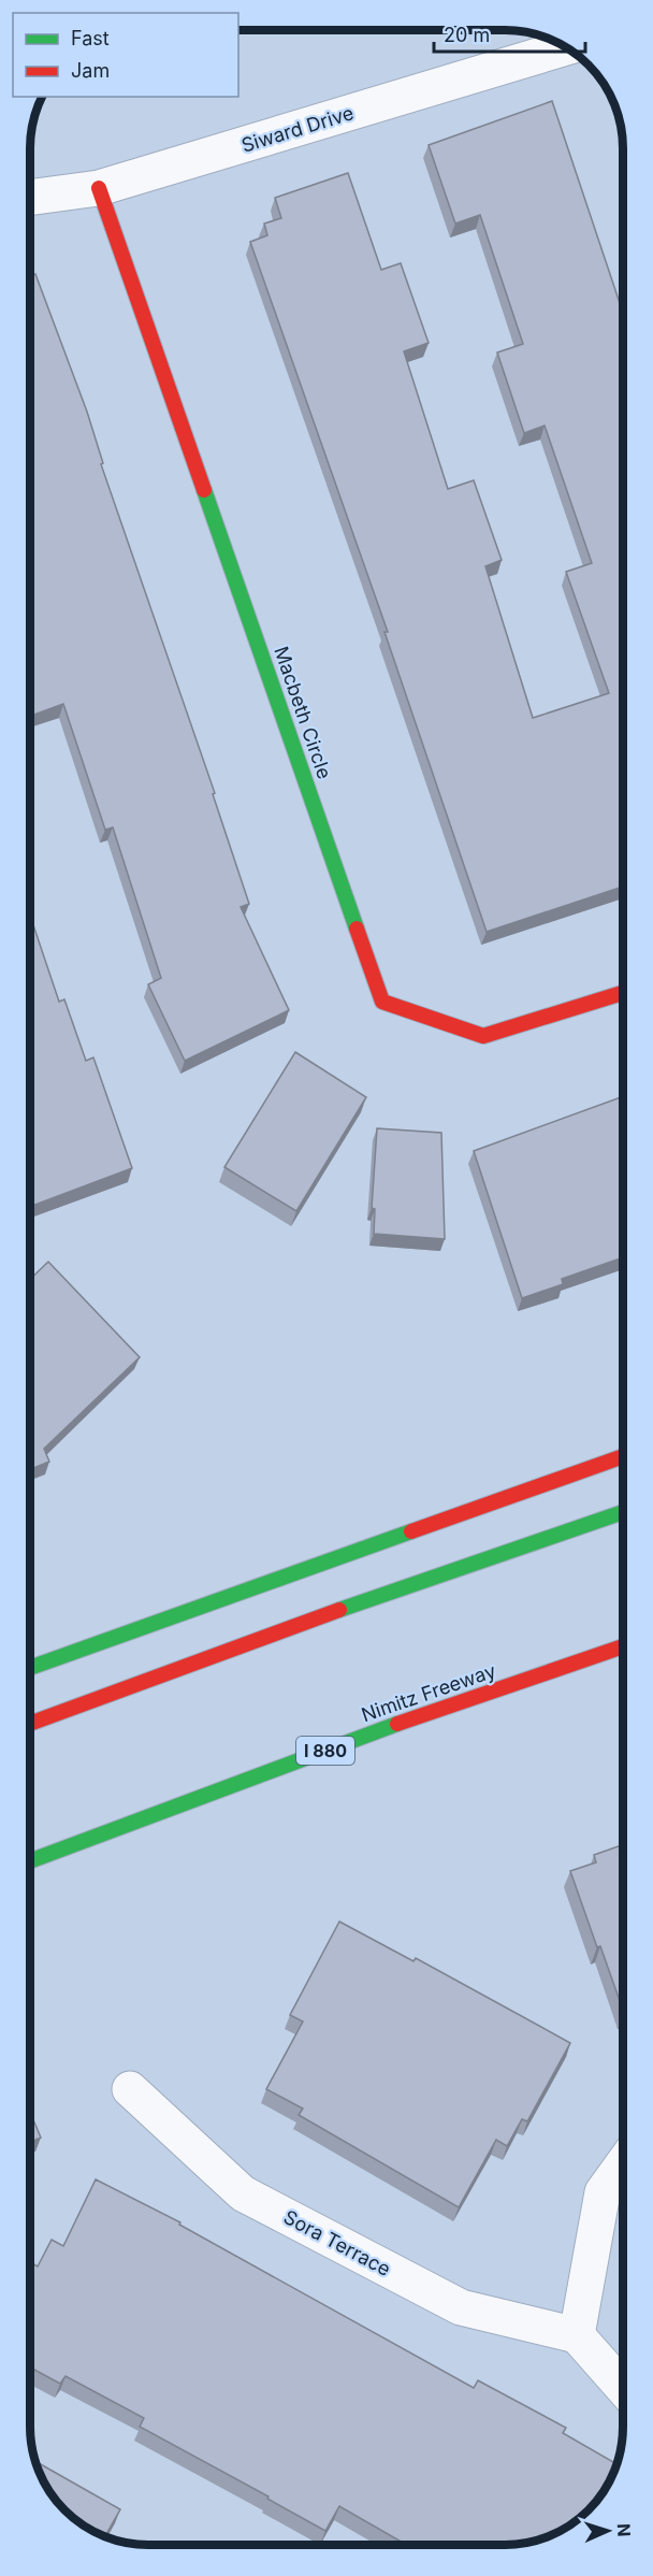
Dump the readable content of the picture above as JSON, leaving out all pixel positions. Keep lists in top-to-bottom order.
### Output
{
  "streets": {
    "main road": ["Macbeth Circle", "Nimitz Freeway", "I 880"],
    "street": ["Siward Drive", "Sora Terrace"]
  },
  "crossings": [
    ["Siward Drive", "Macbeth Circle"]
  ],
  "legend": ["Fast", "Jam"],
  "scale_bar": "20 m",
  "north": "right"
}
